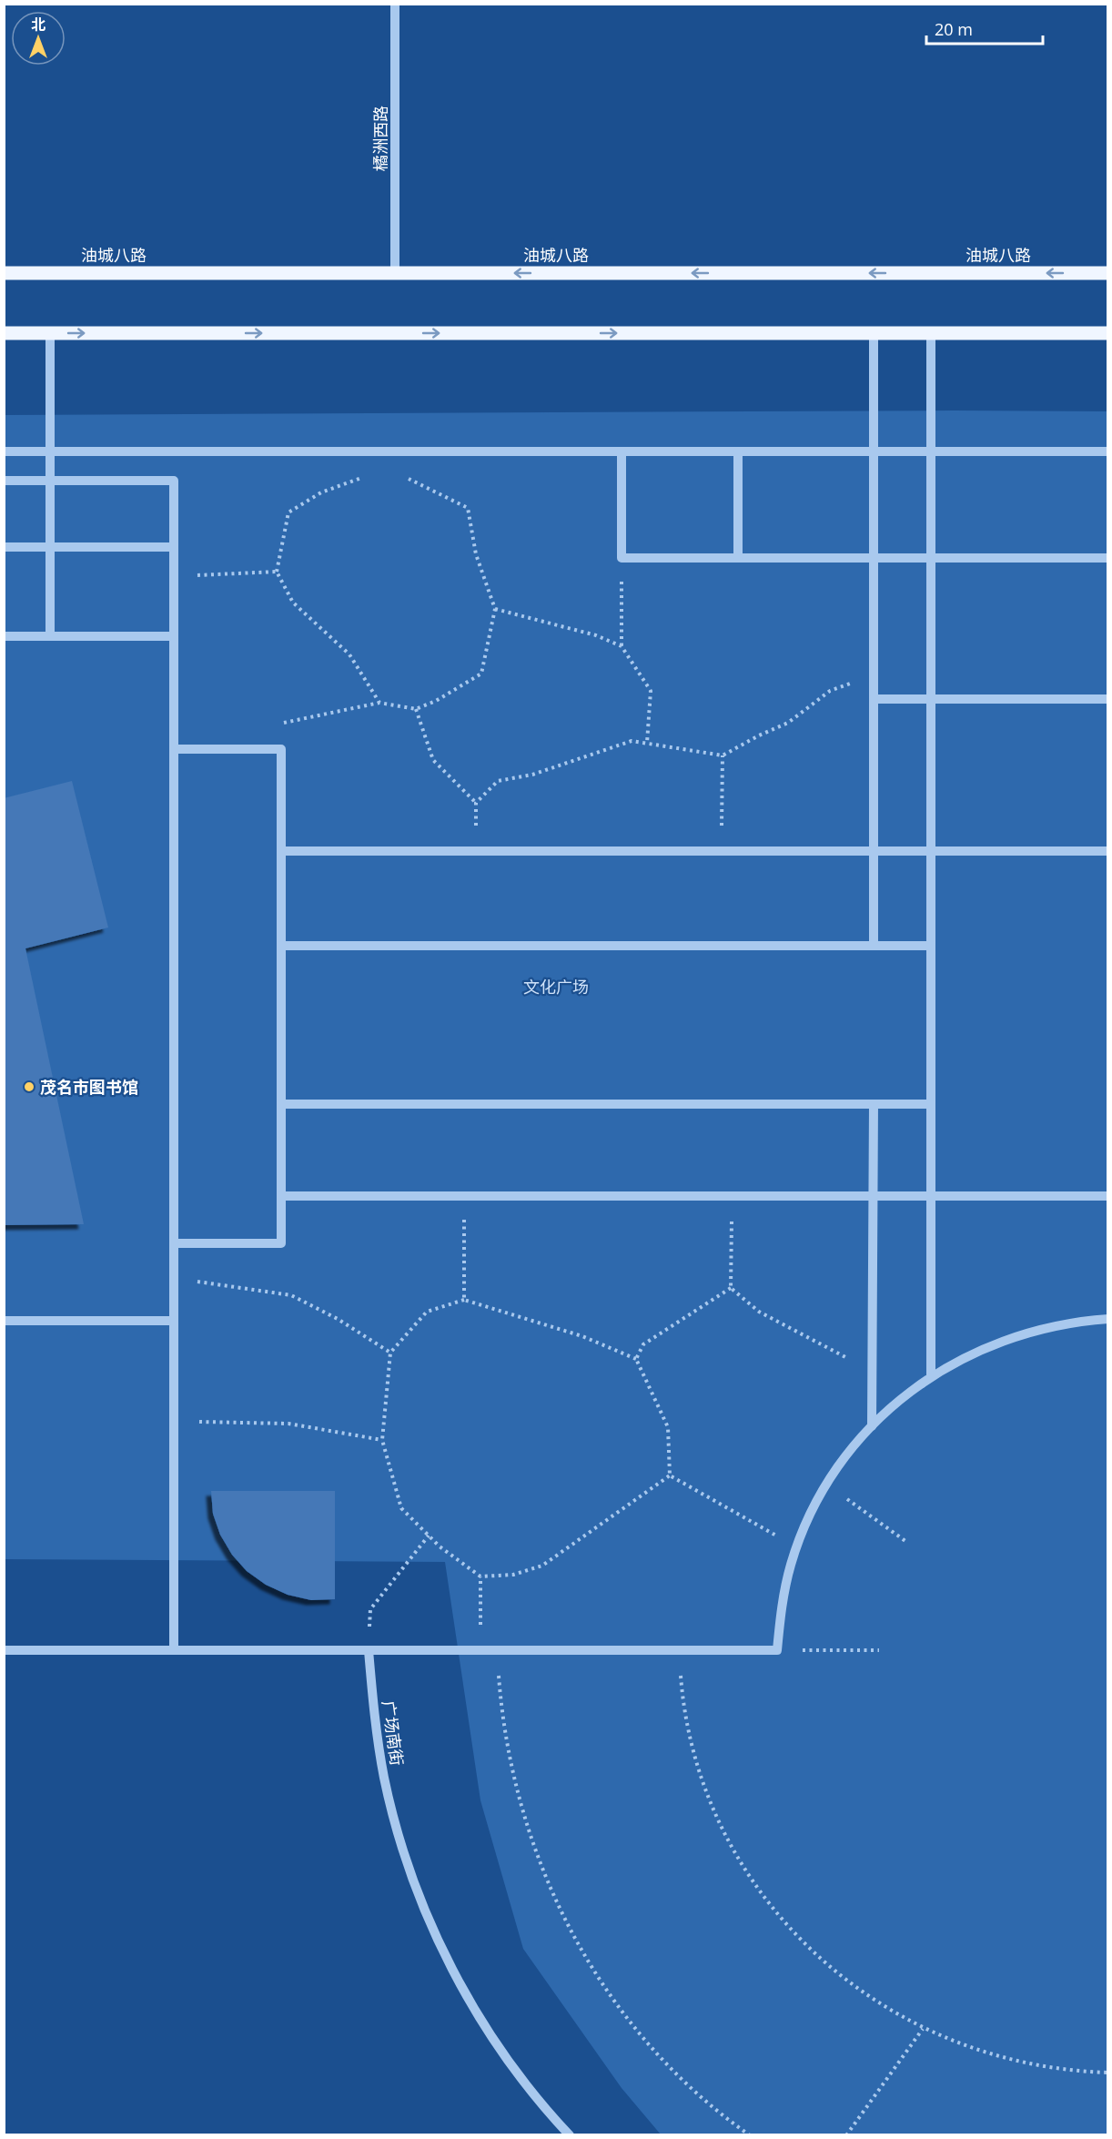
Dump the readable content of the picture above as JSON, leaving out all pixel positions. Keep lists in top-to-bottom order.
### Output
{
  "streets": {
    "main road": ["油城八路"],
    "street": ["橘洲西路", "广场南街"]
  },
  "crossings": [
    ["橘洲西路", "油城八路"]
  ],
  "parks": ["文化广场"],
  "places": ["茂名市图书馆"],
  "scale_bar": "20 m",
  "north": "top"
}
